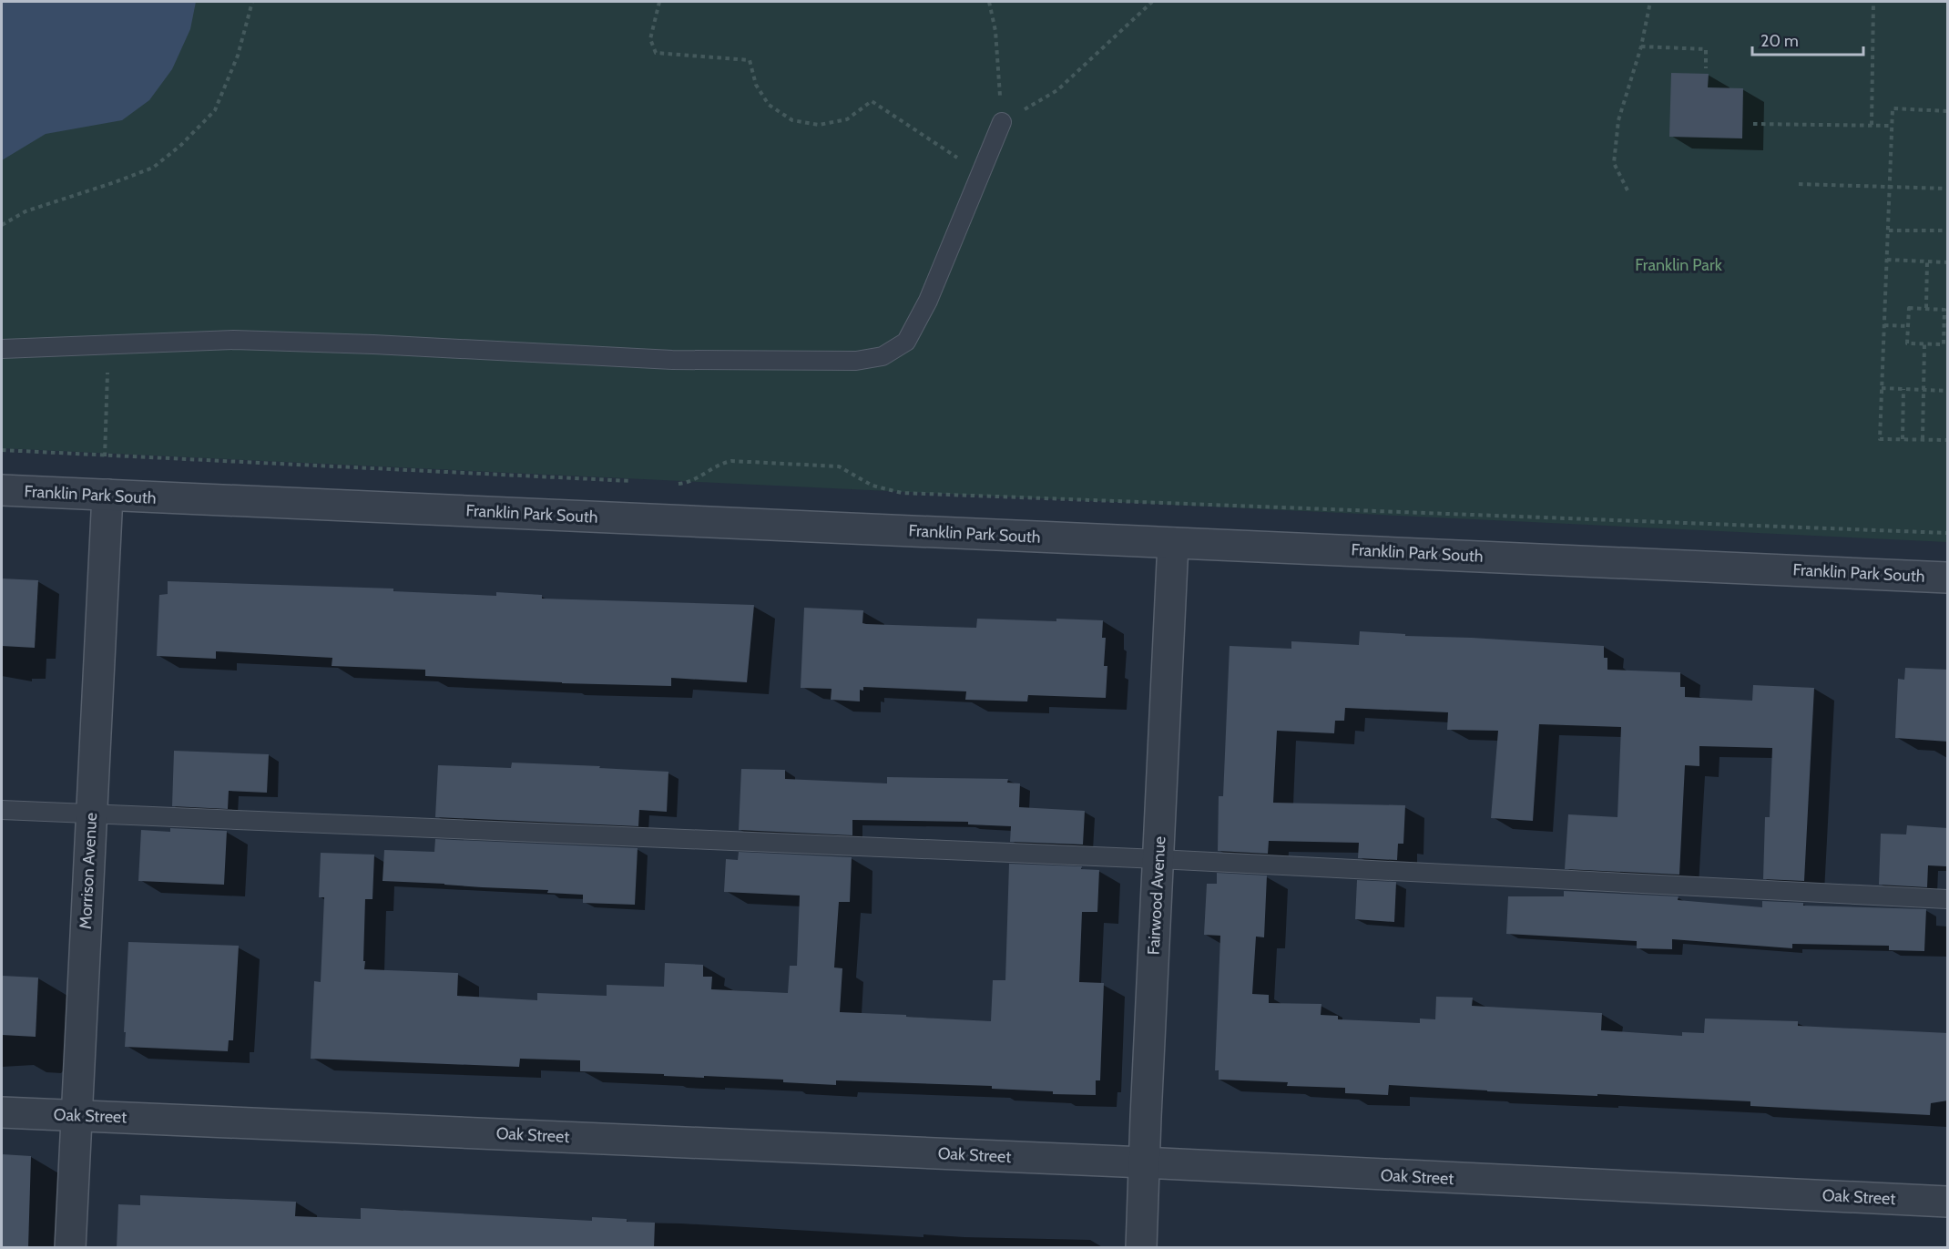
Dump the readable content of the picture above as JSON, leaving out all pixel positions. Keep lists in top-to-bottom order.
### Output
{
  "streets": {
    "street": [
      "Franklin Park South",
      "Morrison Avenue",
      "Fairwood Avenue",
      "Oak Street"
    ]
  },
  "crossings": [
    ["Franklin Park South", "Morrison Avenue"],
    ["Franklin Park South", "Fairwood Avenue"],
    ["Morrison Avenue", "Oak Street"],
    ["Fairwood Avenue", "Oak Street"]
  ],
  "parks": ["Franklin Park"],
  "scale_bar": "20 m"
}
